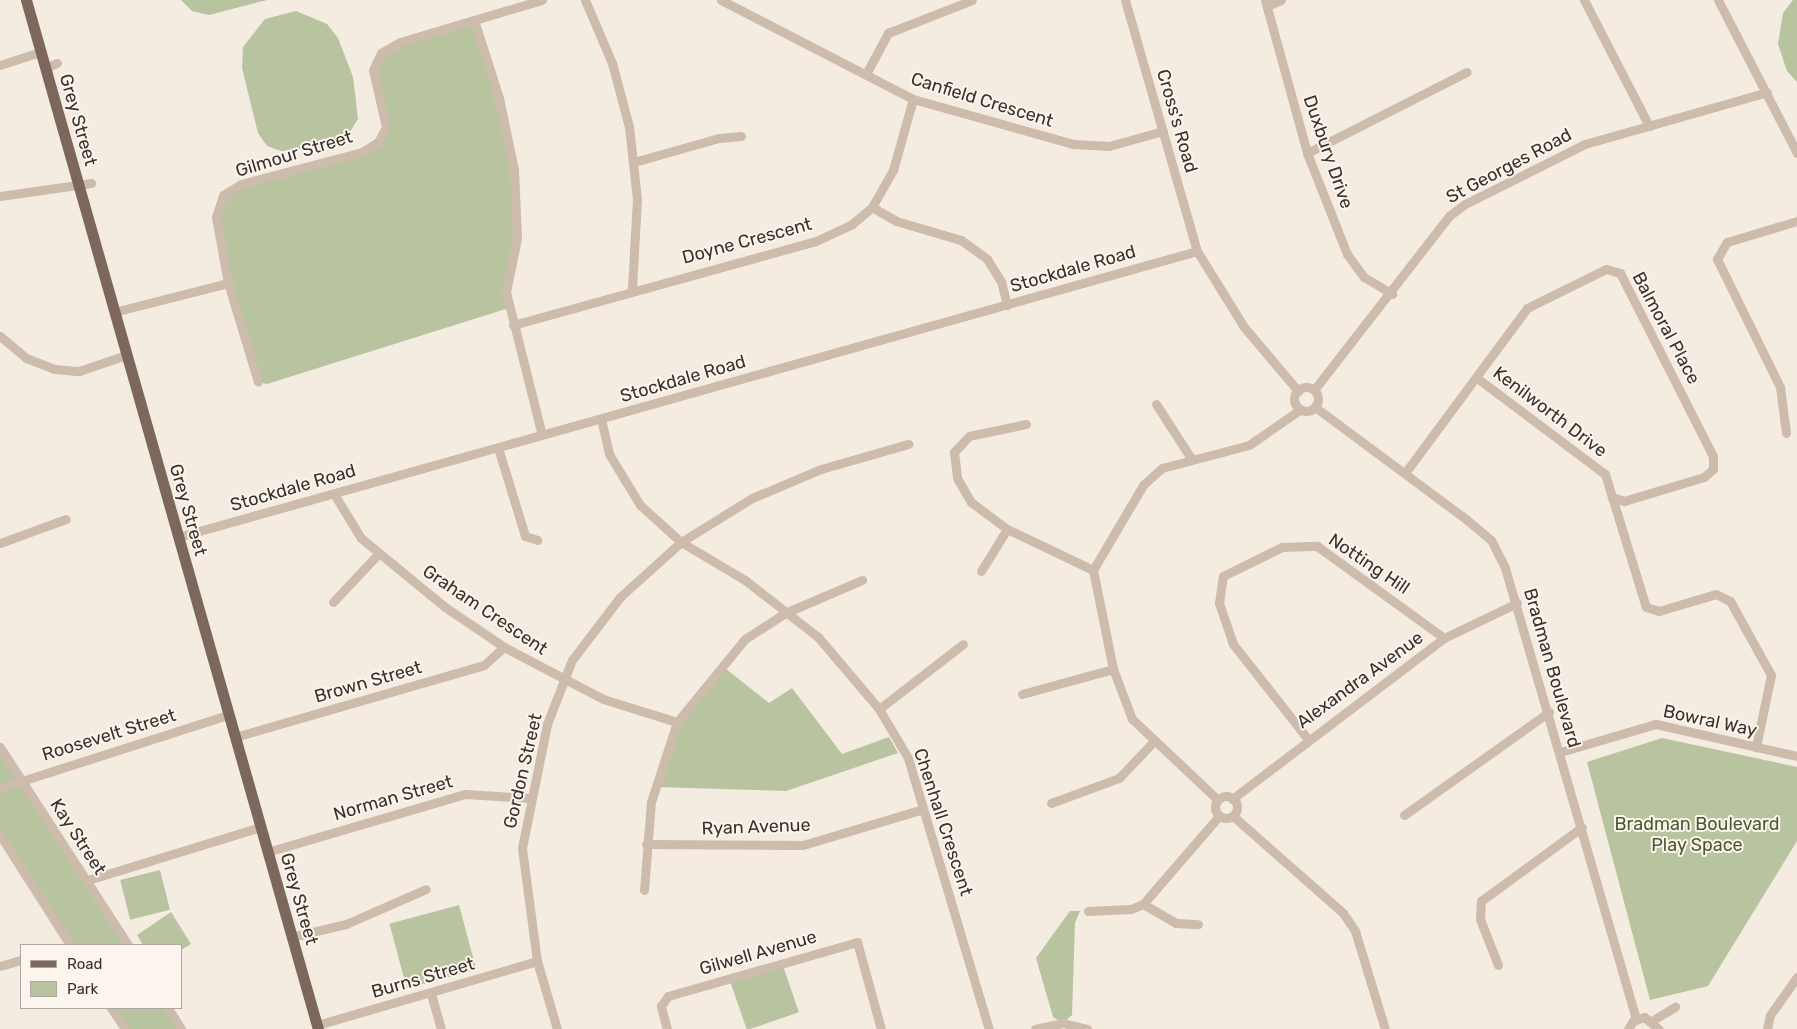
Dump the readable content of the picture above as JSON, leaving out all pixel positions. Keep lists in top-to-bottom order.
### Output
{
  "streets": {
    "main road": ["Grey Street"],
    "street": [
      "Canfield Crescent",
      "Cross's Road",
      "Duxbury Drive",
      "Gilmour Street",
      "St Georges Road",
      "Doyne Crescent",
      "Stockdale Road",
      "Balmoral Place",
      "Kenilworth Drive",
      "Notting Hill",
      "Graham Crescent",
      "Bradman Boulevard",
      "Alexandra Avenue",
      "Brown Street",
      "Bowral Way",
      "Roosevelt Street",
      "Gordon Street",
      "Norman Street",
      "Chenhall Crescent",
      "Ryan Avenue",
      "Kay Street",
      "Gilwell Avenue",
      "Burns Street"
    ]
  },
  "crossings": [
    ["Canfield Crescent", "Cross's Road"],
    ["Canfield Crescent", "Doyne Crescent"],
    ["Grey Street", "Stockdale Road"],
    ["Grey Street", "Brown Street"],
    ["Grey Street", "Roosevelt Street"],
    ["Grey Street", "Norman Street"],
    ["Grey Street", "Burns Street"],
    ["Cross's Road", "Stockdale Road"],
    ["Duxbury Drive", "St Georges Road"],
    ["Stockdale Road", "Graham Crescent"],
    ["Stockdale Road", "Chenhall Crescent"],
    ["Balmoral Place", "Kenilworth Drive"],
    ["Balmoral Place", "Bradman Boulevard"],
    ["Kenilworth Drive", "Bowral Way"],
    ["Notting Hill", "Alexandra Avenue"],
    ["Graham Crescent", "Brown Street"],
    ["Graham Crescent", "Gordon Street"],
    ["Bradman Boulevard", "Alexandra Avenue"],
    ["Bradman Boulevard", "Bowral Way"],
    ["Roosevelt Street", "Kay Street"],
    ["Gordon Street", "Norman Street"],
    ["Gordon Street", "Chenhall Crescent"],
    ["Gordon Street", "Burns Street"],
    ["Chenhall Crescent", "Ryan Avenue"]
  ],
  "parks": ["Bradman Boulevard Play Space"],
  "legend": ["Road", "Park"]
}
